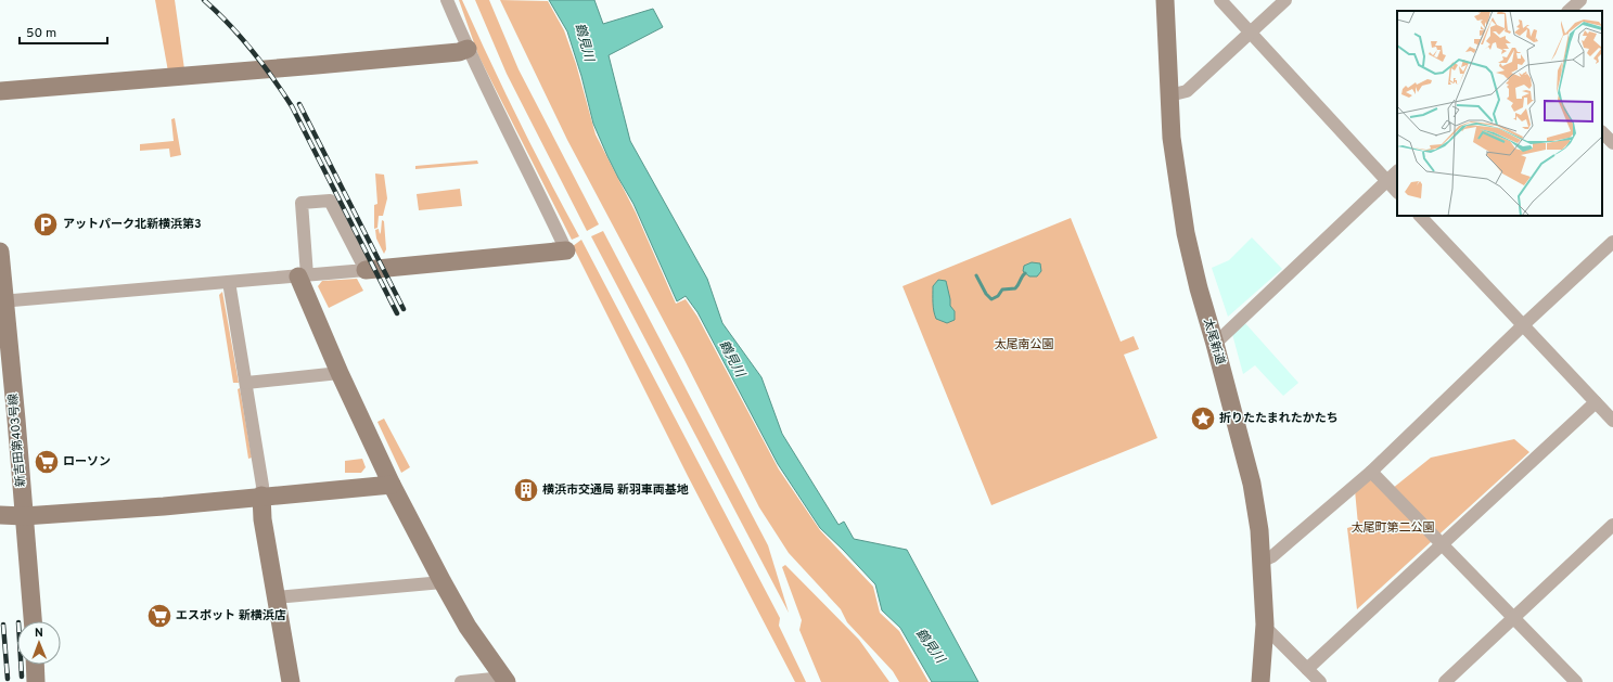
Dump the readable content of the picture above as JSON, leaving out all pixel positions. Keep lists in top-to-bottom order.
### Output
{
  "streets": {
    "street": ["太尾新道", "新吉田第403号線"]
  },
  "water": ["鶴見川"],
  "parks": ["太尾南公園", "太尾町第二公園"],
  "places": {
    "parking": ["アットパーク北新横浜第3"],
    "place": ["折りたたまれたかたち"],
    "supermarket": ["ローソン", "エスポット 新横浜店"],
    "building": ["横浜市交通局 新羽車両基地"]
  },
  "scale_bar": "50 m",
  "north": "top"
}
